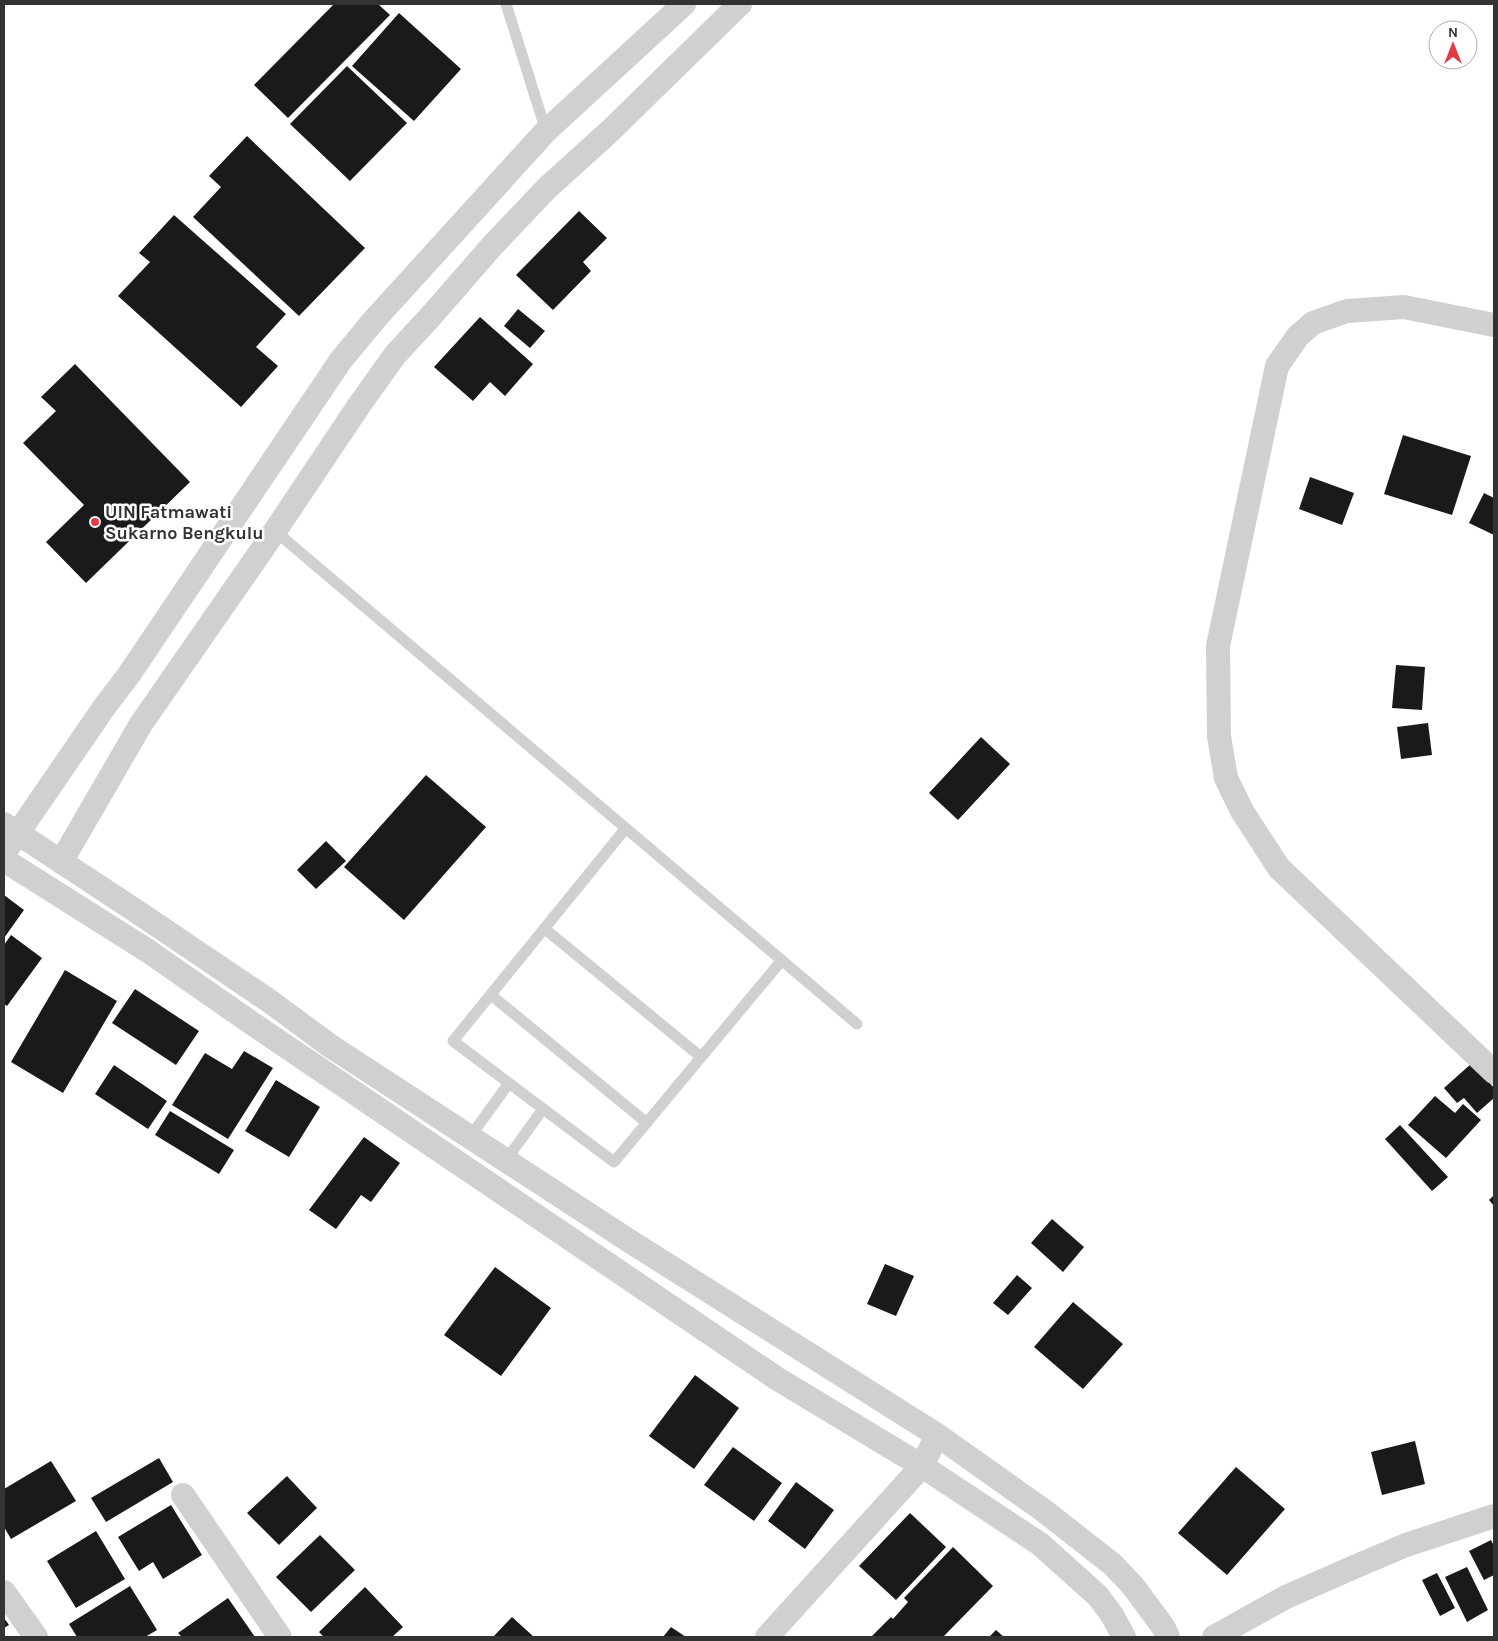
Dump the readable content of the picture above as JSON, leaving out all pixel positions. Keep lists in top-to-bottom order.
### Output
{
  "places": ["UIN Fatmawati Sukarno Bengkulu"],
  "north": "top"
}
